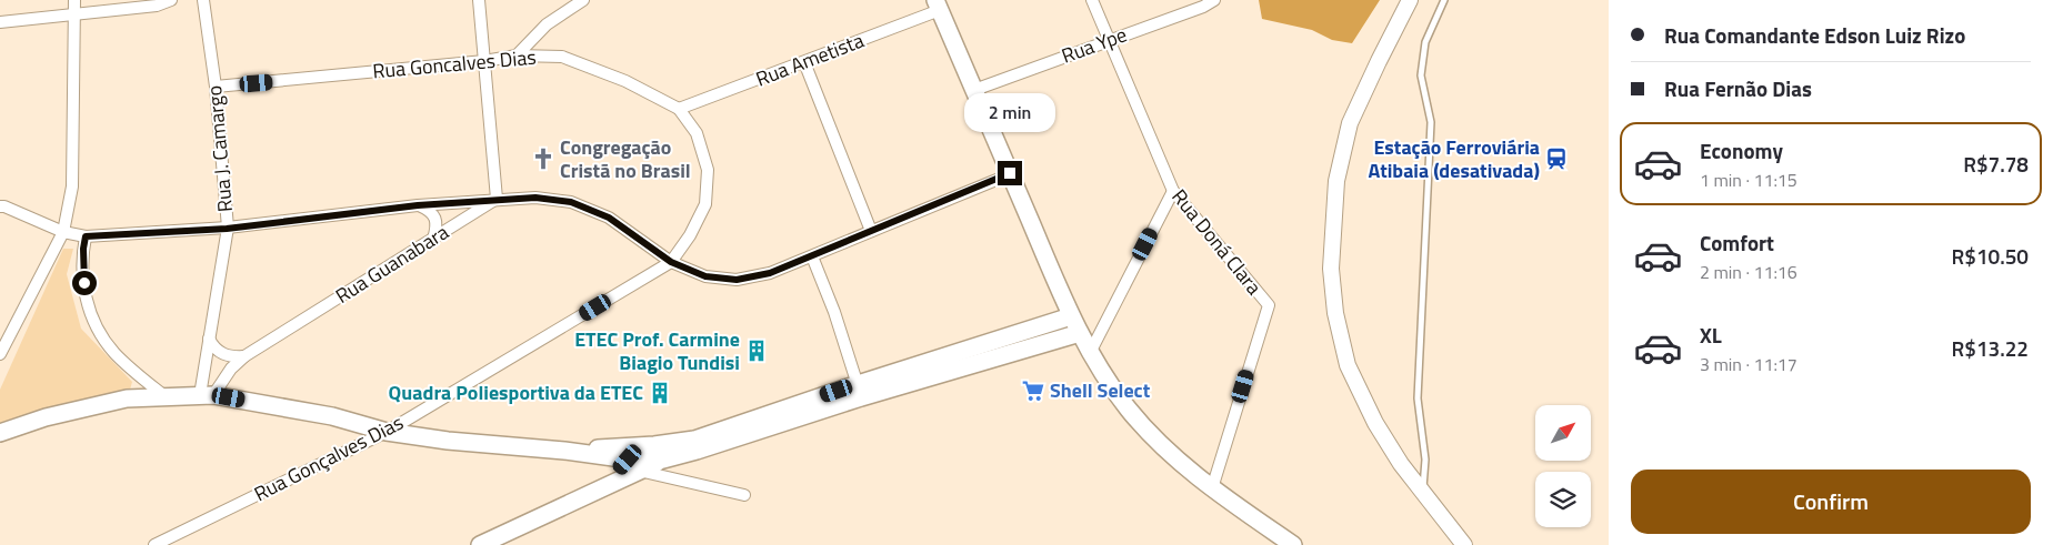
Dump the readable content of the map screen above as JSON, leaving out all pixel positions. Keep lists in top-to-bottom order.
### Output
{
  "streets": {
    "street": [
      "Rua Ype",
      "Rua Ametista",
      "Rua Goncalves Dias",
      "Rua J. Camargo",
      "Rua Doná Clara",
      "Rua Guanabara",
      "Rua Gonçalves Dias"
    ]
  },
  "crossings": [
    ["Rua Ype", "Rua Doná Clara"],
    ["Rua Ametista", "Rua Goncalves Dias"],
    ["Rua Goncalves Dias", "Rua J. Camargo"],
    ["Rua Goncalves Dias", "Rua Gonçalves Dias"],
    ["Rua J. Camargo", "Rua Guanabara"]
  ],
  "places": {
    "church": ["Congregação Cristã no Brasil"],
    "station": ["Estação Ferroviária Atibaia (desativada)"],
    "building": ["ETEC Prof. Carmine Biagio Tundisi", "Quadra Poliesportiva da ETEC"],
    "supermarket": ["Shell Select"]
  },
  "north": "top right",
  "page": {
    "banner": ["Rua Comandante Edson Luiz Rizo", "Rua Fernão Dias"],
    "bubble": "2 min",
    "list": [
      {
        "name": "Economy",
        "note": "1 min · 11:15",
        "value": "R$7.78"
      },
      {
        "name": "Comfort",
        "note": "2 min · 11:16",
        "value": "R$10.50"
      },
      {
        "name": "XL",
        "note": "3 min · 11:17",
        "value": "R$13.22"
      }
    ],
    "buttons": "Confirm"
  }
}
